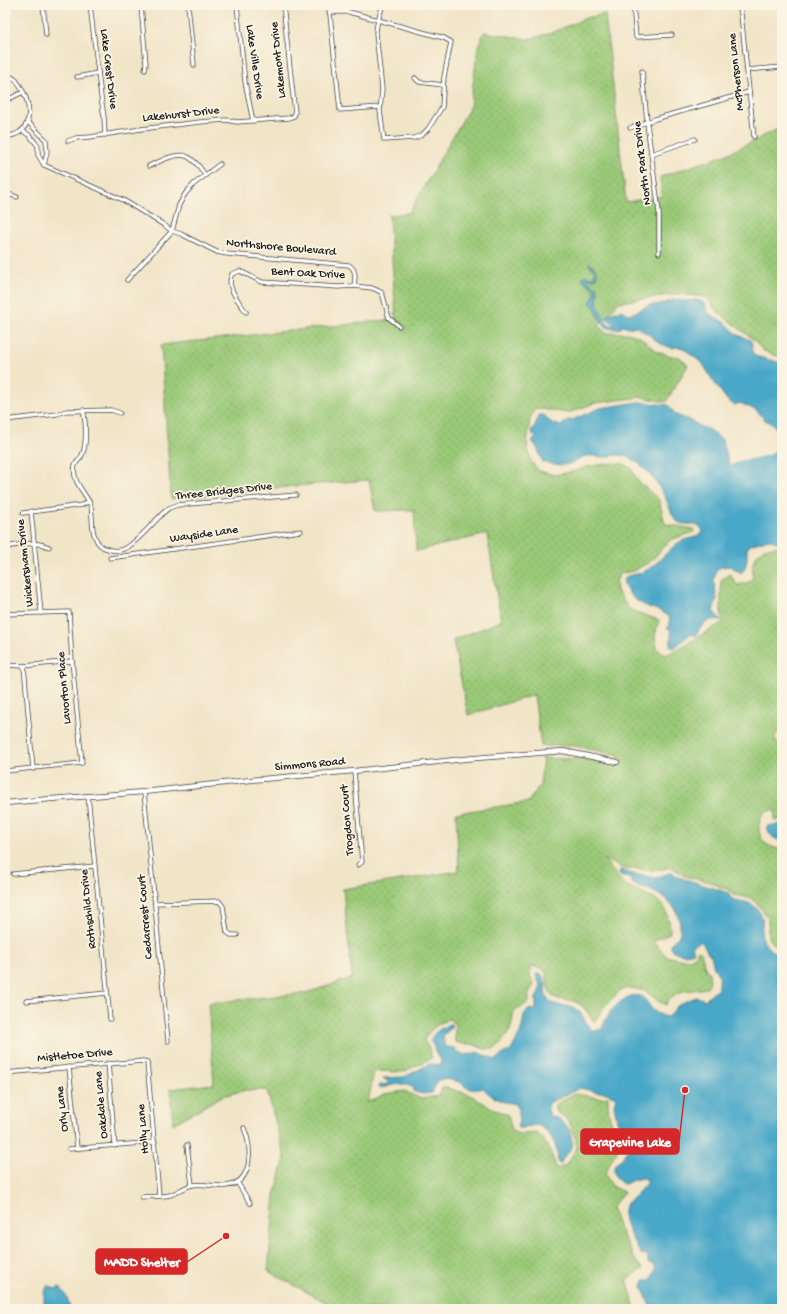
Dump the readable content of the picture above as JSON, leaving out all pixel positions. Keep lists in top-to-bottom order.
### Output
{
  "streets": {
    "street": [
      "Lakemont Drive",
      "Lake Ville Drive",
      "Lake Crest Drive",
      "McPherson Lane",
      "Lakehurst Drive",
      "North Park Drive",
      "Northshore Boulevard",
      "Bent Oak Drive",
      "Three Bridges Drive",
      "Wayside Lane",
      "Wickersham Drive",
      "Lavorton Place",
      "Simmons Road",
      "Trogdon Court",
      "Rothschild Drive",
      "Cedarcrest Court",
      "Mistletoe Drive",
      "Oakdale Lane",
      "Orly Lane",
      "Holly Lane"
    ]
  },
  "crossings": [
    ["Lakemont Drive", "Lakehurst Drive"],
    ["Lake Ville Drive", "Lakehurst Drive"],
    ["Lake Crest Drive", "Lakehurst Drive"],
    ["Northshore Boulevard", "Bent Oak Drive"],
    ["Wickersham Drive", "Lavorton Place"],
    ["Simmons Road", "Trogdon Court"],
    ["Simmons Road", "Rothschild Drive"],
    ["Simmons Road", "Cedarcrest Court"],
    ["Mistletoe Drive", "Oakdale Lane"],
    ["Mistletoe Drive", "Orly Lane"],
    ["Mistletoe Drive", "Holly Lane"]
  ],
  "places": ["Grapevine Lake", "MADD Shelter"]
}
